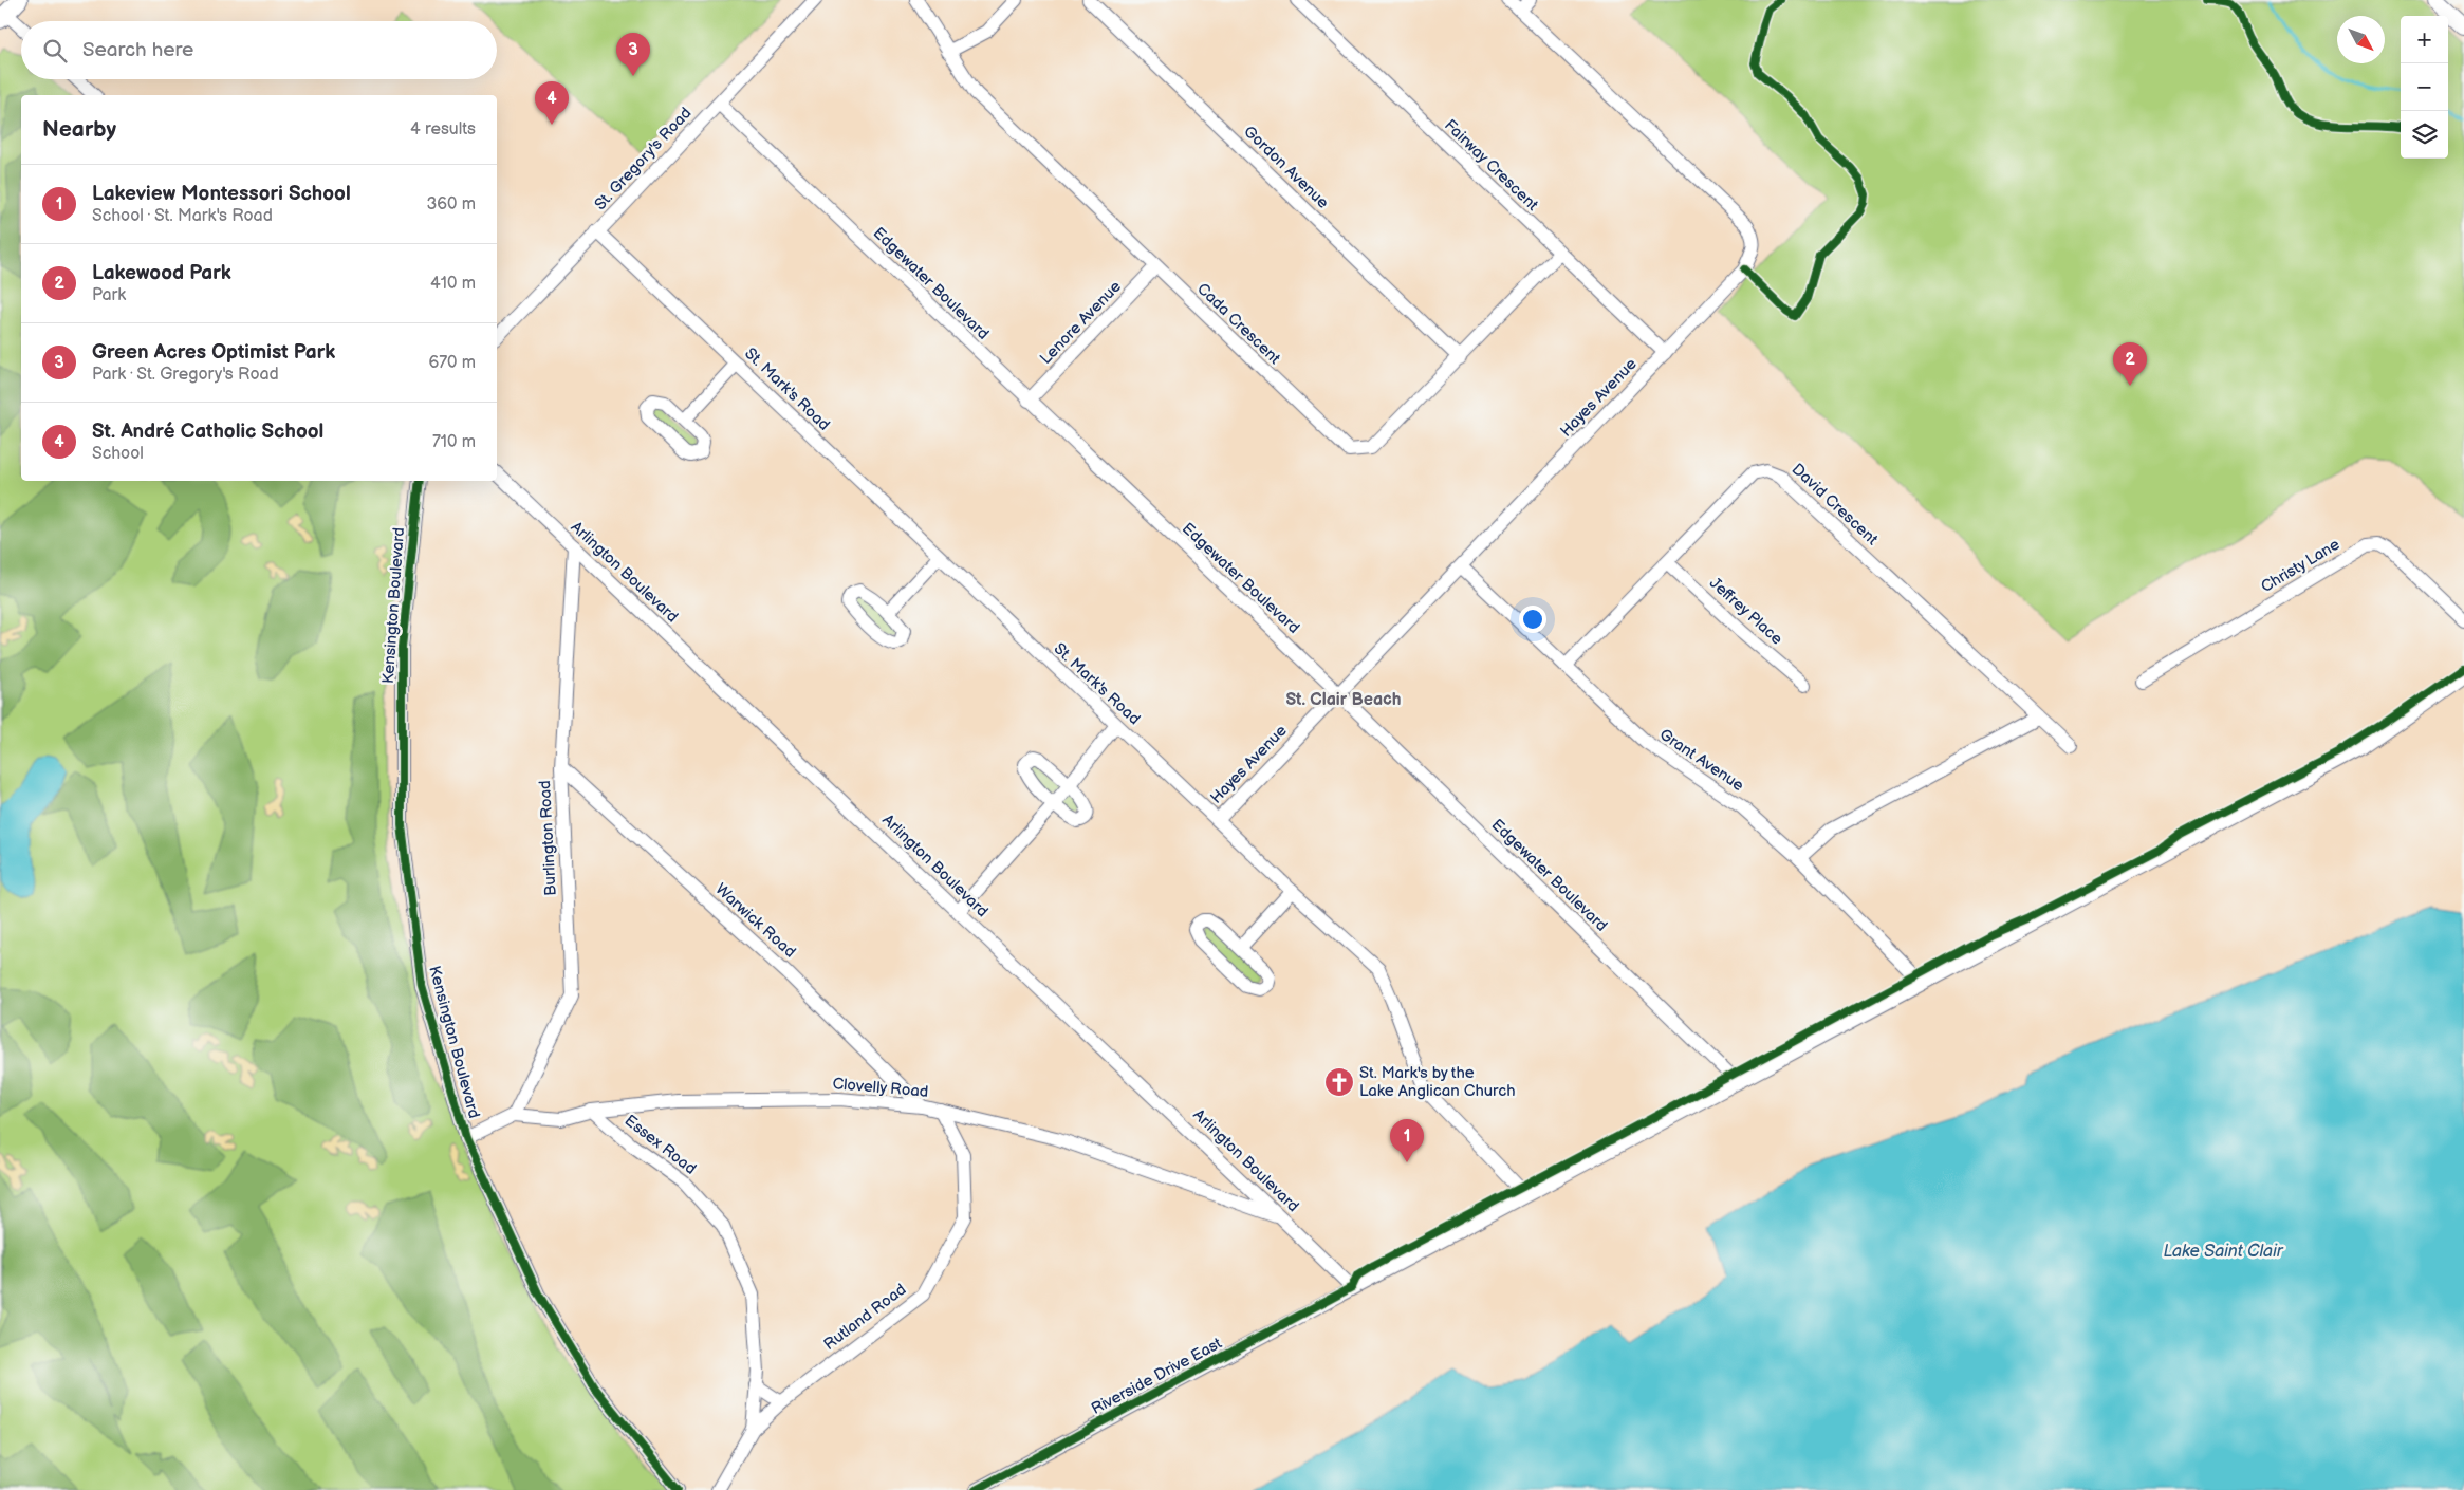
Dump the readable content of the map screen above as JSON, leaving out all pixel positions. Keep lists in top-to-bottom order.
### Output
{
  "streets": {
    "street": [
      "St. Gregory's Road",
      "Fairway Crescent",
      "Gordon Avenue",
      "Edgewater Boulevard",
      "Lenore Avenue",
      "Cada Crescent",
      "St. Mark's Road",
      "Hayes Avenue",
      "David Crescent",
      "Christy Lane",
      "Arlington Boulevard",
      "Kensington Boulevard",
      "Jeffrey Place",
      "Grant Avenue",
      "Burlington Road",
      "Warwick Road",
      "Clovelly Road",
      "Essex Road",
      "Rutland Road",
      "Riverside Drive East"
    ]
  },
  "crossings": [
    ["St. Gregory's Road", "Edgewater Boulevard"],
    ["St. Gregory's Road", "St. Mark's Road"],
    ["Fairway Crescent", "Cada Crescent"],
    ["Fairway Crescent", "Hayes Avenue"],
    ["Gordon Avenue", "Cada Crescent"],
    ["Edgewater Boulevard", "Lenore Avenue"],
    ["Edgewater Boulevard", "Hayes Avenue"],
    ["Edgewater Boulevard", "Riverside Drive East"],
    ["Lenore Avenue", "Cada Crescent"],
    ["St. Mark's Road", "Hayes Avenue"],
    ["St. Mark's Road", "Riverside Drive East"],
    ["Hayes Avenue", "Grant Avenue"],
    ["David Crescent", "Jeffrey Place"],
    ["David Crescent", "Grant Avenue"],
    ["Arlington Boulevard", "Burlington Road"],
    ["Arlington Boulevard", "Clovelly Road"],
    ["Arlington Boulevard", "Riverside Drive East"],
    ["Grant Avenue", "Riverside Drive East"],
    ["Burlington Road", "Warwick Road"],
    ["Burlington Road", "Clovelly Road"],
    ["Warwick Road", "Clovelly Road"],
    ["Clovelly Road", "Essex Road"],
    ["Clovelly Road", "Rutland Road"],
    ["Essex Road", "Rutland Road"]
  ],
  "districts": ["St. Clair Beach"],
  "water": ["Lake Saint Clair"],
  "places": {
    "church": ["St. Mark's by the Lake Anglican Church"]
  },
  "north": "bottom right",
  "page": {
    "map_buttons": ["+", "−"],
    "search": "Search here",
    "pins": [
      "3",
      "4",
      "2",
      "1"
    ],
    "heading": ["Nearby", "4 results"],
    "list": [
      {
        "mark": "1",
        "name": "Lakeview Montessori School",
        "note": "School · St. Mark's Road",
        "value": "360 m"
      },
      {
        "mark": "2",
        "name": "Lakewood Park",
        "note": "Park",
        "value": "410 m"
      },
      {
        "mark": "3",
        "name": "Green Acres Optimist Park",
        "note": "Park · St. Gregory's Road",
        "value": "670 m"
      },
      {
        "mark": "4",
        "name": "St. André Catholic School",
        "note": "School",
        "value": "710 m"
      }
    ]
  }
}
